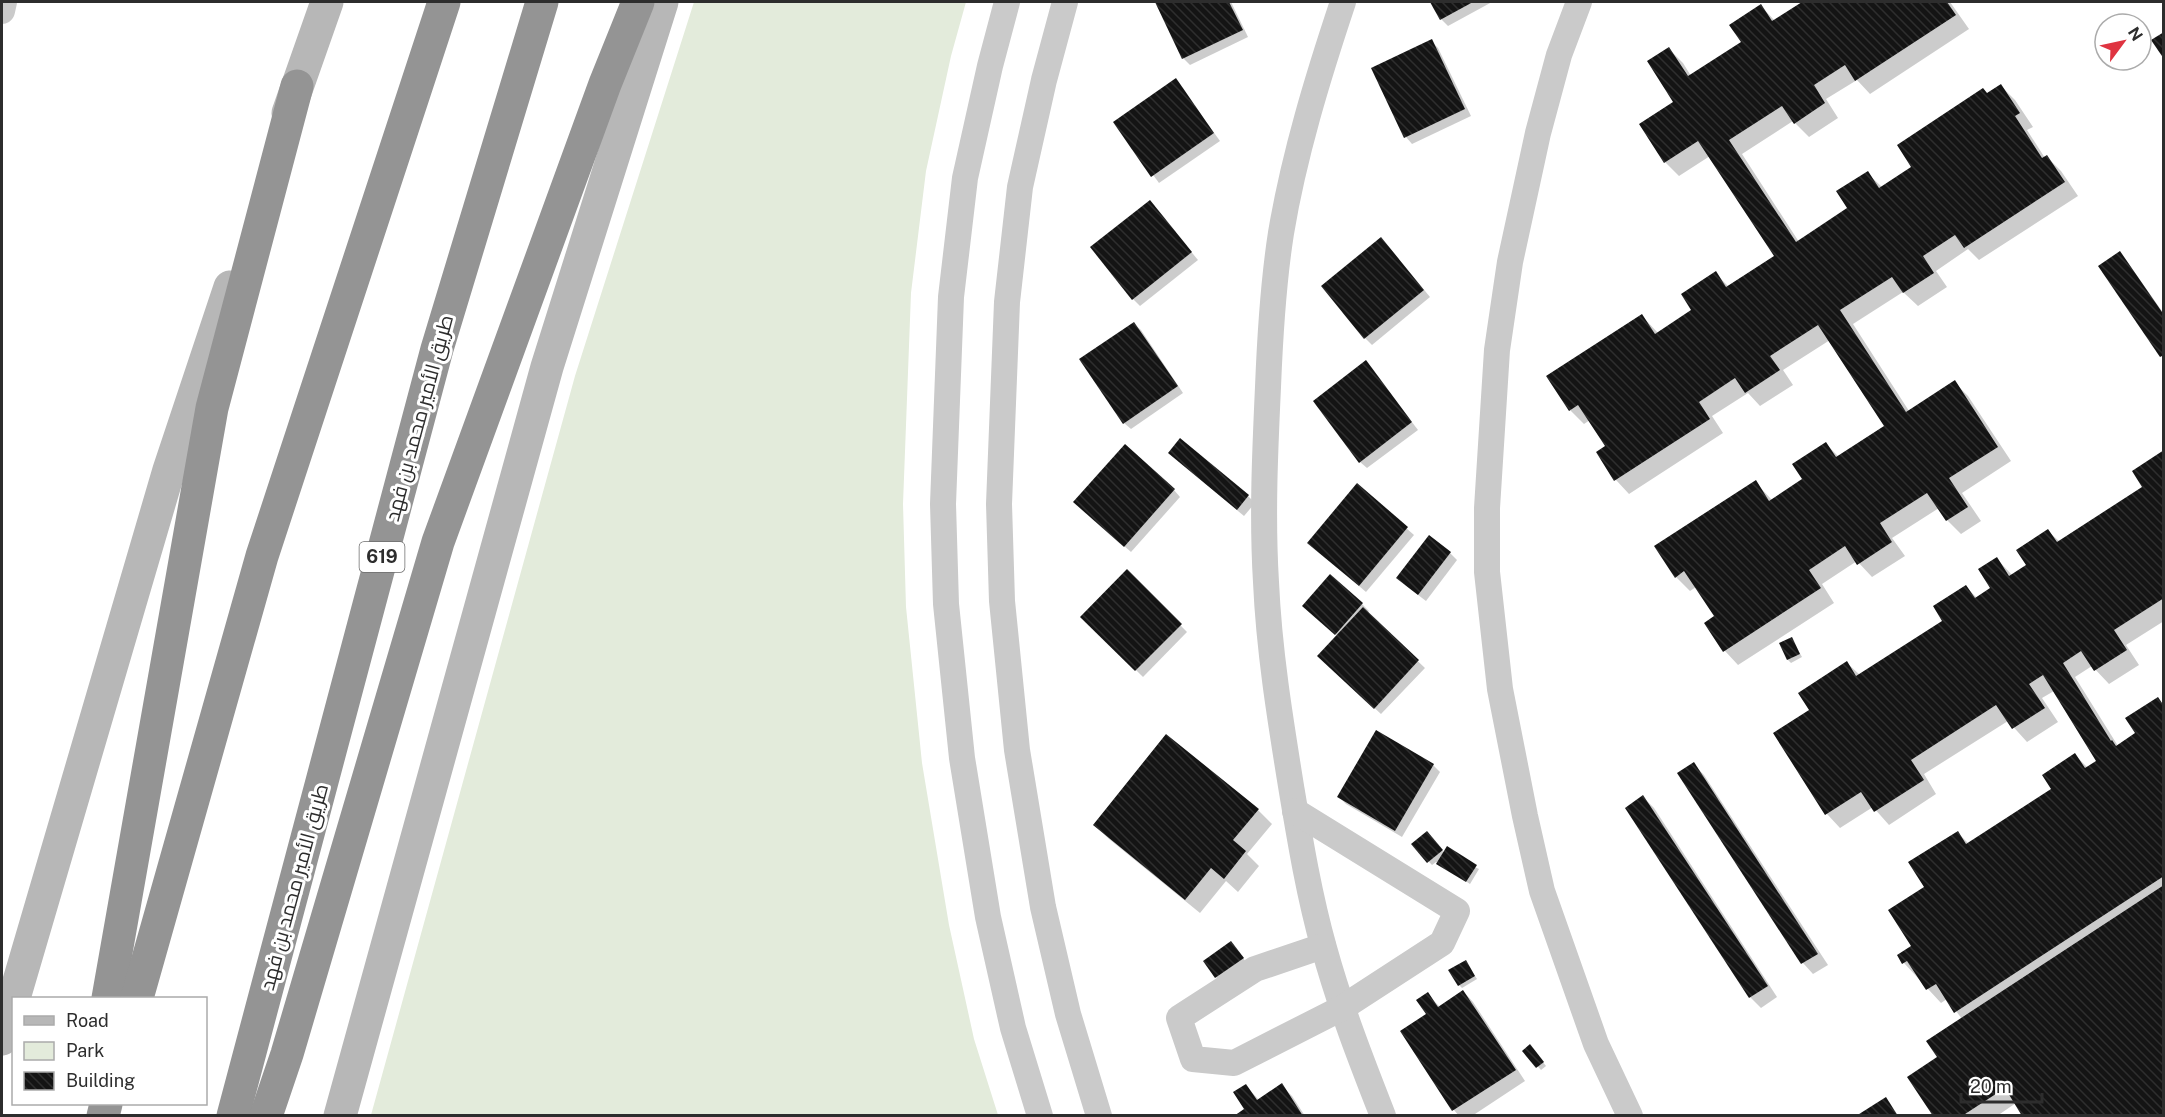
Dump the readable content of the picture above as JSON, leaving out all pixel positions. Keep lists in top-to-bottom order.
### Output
{
  "streets": {
    "highway": ["طريق الأمير محمد بن فهد", "619"]
  },
  "legend": ["Road", "Park", "Building"],
  "scale_bar": "20 m",
  "north": "top right"
}
